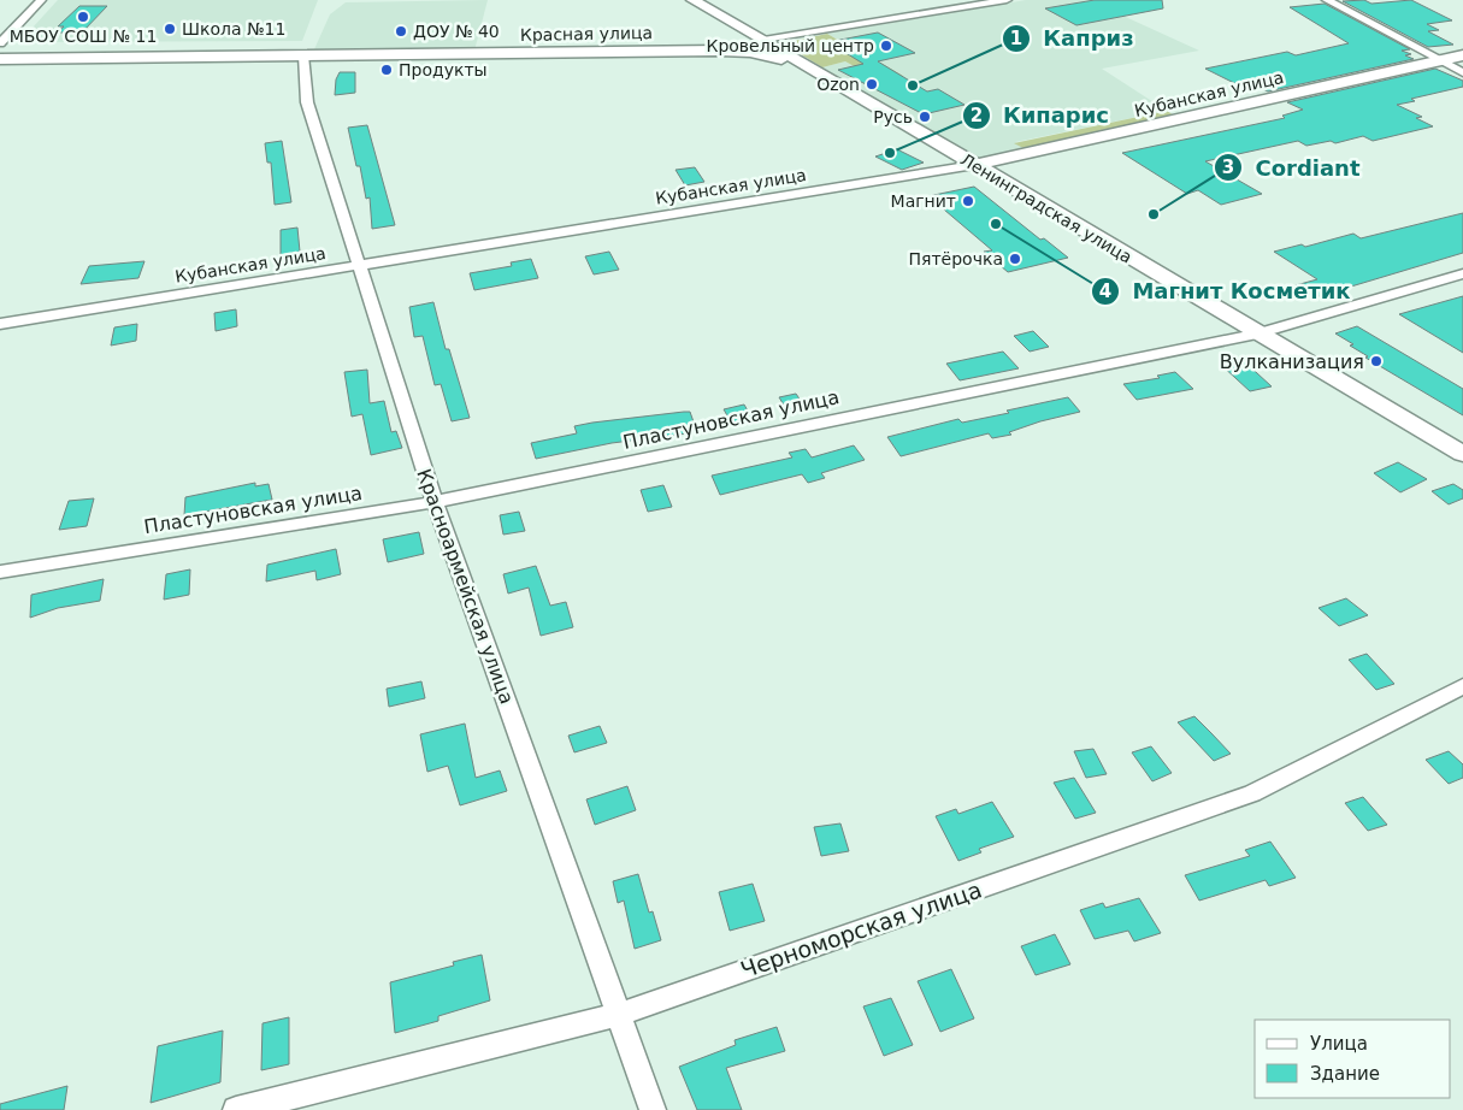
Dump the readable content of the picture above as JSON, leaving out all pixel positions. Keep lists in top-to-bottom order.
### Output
{
  "streets": {
    "street": [
      "Красная улица",
      "Кубанская улица",
      "Ленинградская улица",
      "Пластуновская улица",
      "Красноармейская улица",
      "Черноморская улица"
    ]
  },
  "crossings": [
    ["Красная улица", "Ленинградская улица"],
    ["Красная улица", "Красноармейская улица"],
    ["Кубанская улица", "Ленинградская улица"],
    ["Кубанская улица", "Красноармейская улица"],
    ["Ленинградская улица", "Пластуновская улица"],
    ["Пластуновская улица", "Красноармейская улица"],
    ["Красноармейская улица", "Черноморская улица"]
  ],
  "places": [
    "МБОУ СОШ № 11",
    "Школа №11",
    "ДОУ № 40",
    "Кровельный центр",
    "Продукты",
    "Ozon",
    "Каприз",
    "Русь",
    "Кипарис",
    "Магнит",
    "Cordiant",
    "Магнит Косметик",
    "Пятёрочка",
    "Вулканизация"
  ],
  "legend": ["Улица", "Здание"]
}
